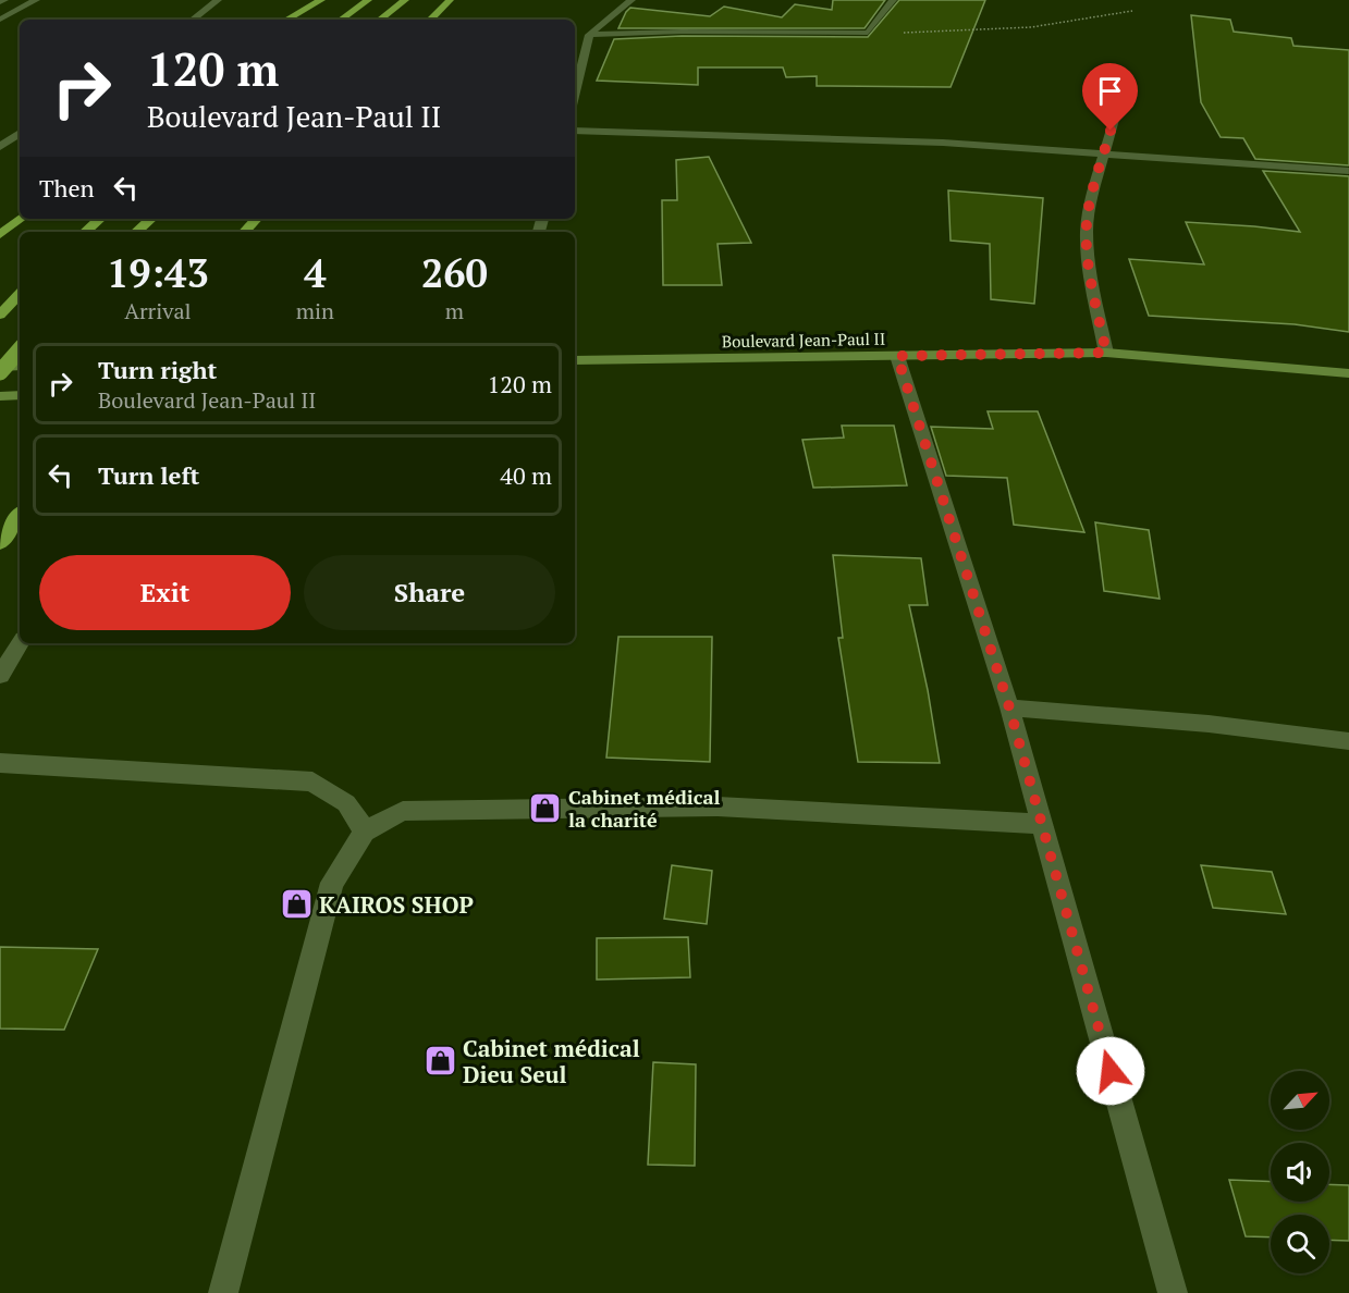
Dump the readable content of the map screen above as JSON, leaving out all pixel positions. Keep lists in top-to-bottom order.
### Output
{
  "streets": {
    "main road": ["Boulevard Jean-Paul II"]
  },
  "places": {
    "shop": ["Cabinet médical la charité", "KAIROS SHOP", "Cabinet médical Dieu Seul"]
  },
  "north": "top right",
  "page": {
    "turn": ["120 m", "Boulevard Jean-Paul II"],
    "then": "Then",
    "eta": [
      "19:43",
      "Arrival",
      "4",
      "min",
      "260",
      "m"
    ],
    "list": [
      {
        "name": "Turn right",
        "note": "Boulevard Jean-Paul II",
        "value": "120 m"
      },
      {
        "name": "Turn left",
        "value": "40 m"
      }
    ],
    "buttons": ["Exit", "Share"]
  }
}
